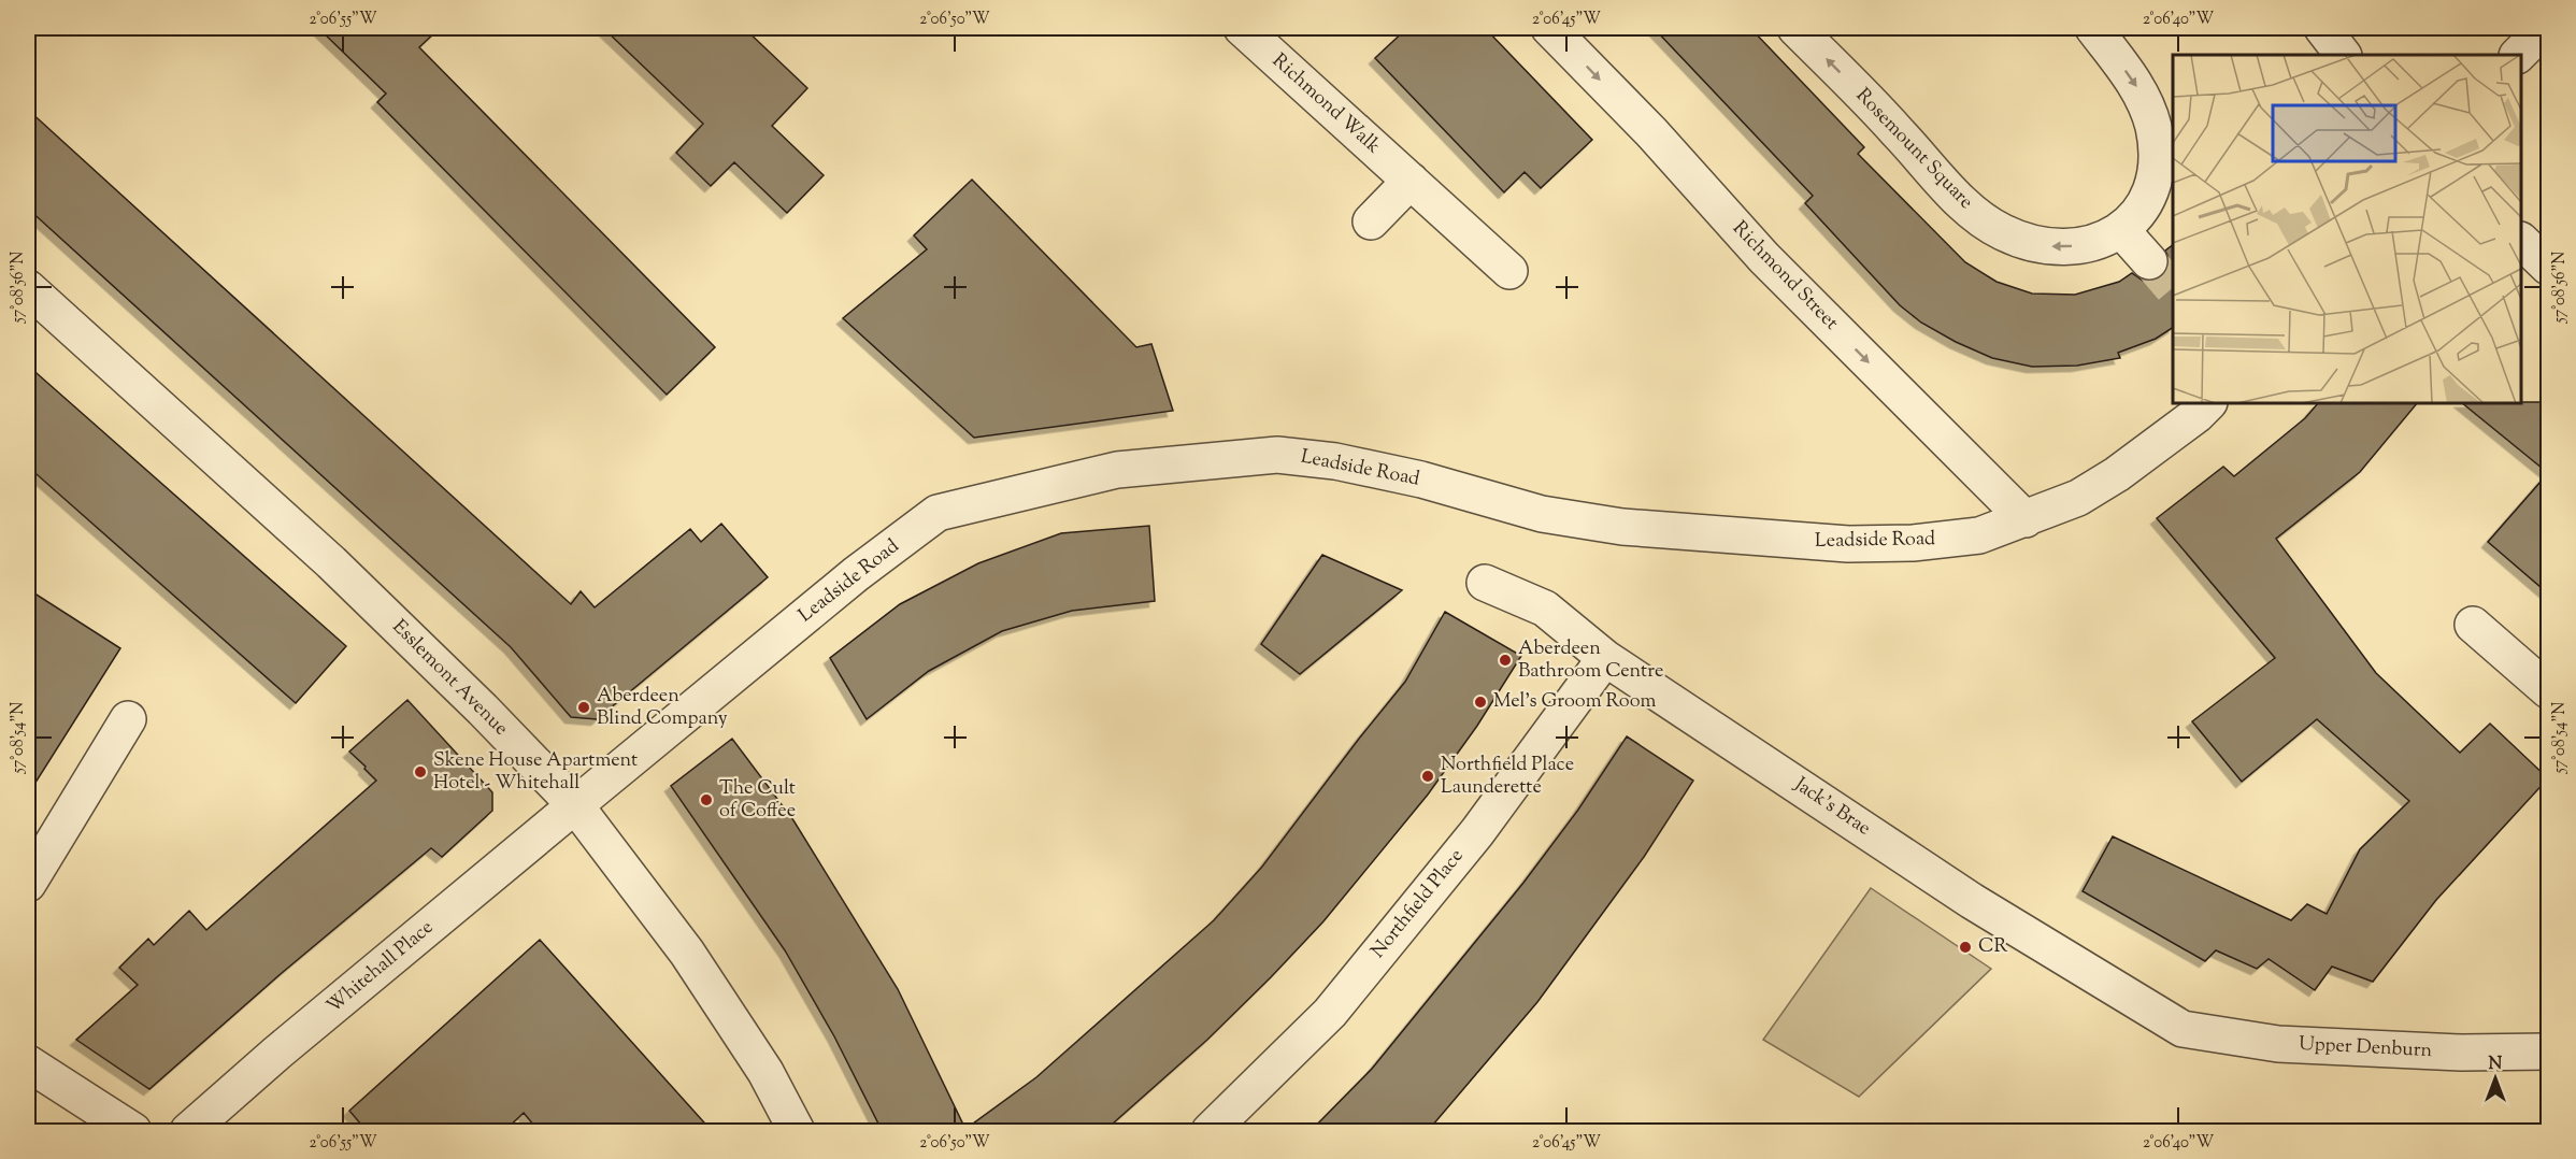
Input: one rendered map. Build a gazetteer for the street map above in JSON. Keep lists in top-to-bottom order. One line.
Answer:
{"streets":{"street":["Richmond Walk","Rosemount Square","Richmond Street","Leadside Road","Esslemont Avenue","Jack's Brae","Northfield Place","Whitehall Place","Upper Denburn"]},"crossings":[["Richmond Street","Leadside Road"],["Leadside Road","Esslemont Avenue"],["Leadside Road","Whitehall Place"],["Esslemont Avenue","Whitehall Place"],["Jack's Brae","Northfield Place"],["Jack's Brae","Upper Denburn"]],"one_way":["Rosemount Square","Richmond Street"],"places":["Aberdeen Bathroom Centre","Mel's Groom Room","Aberdeen Blind Company","Skene House Apartment Hotel - Whitehall","Northfield Place Launderette","The Cult of Coffee","CR"],"north":"top","coordinates":["2°06'55\"W","2°06'50\"W","2°06'45\"W","2°06'40\"W","57°08'56\"N","57°08'54\"N"]}
